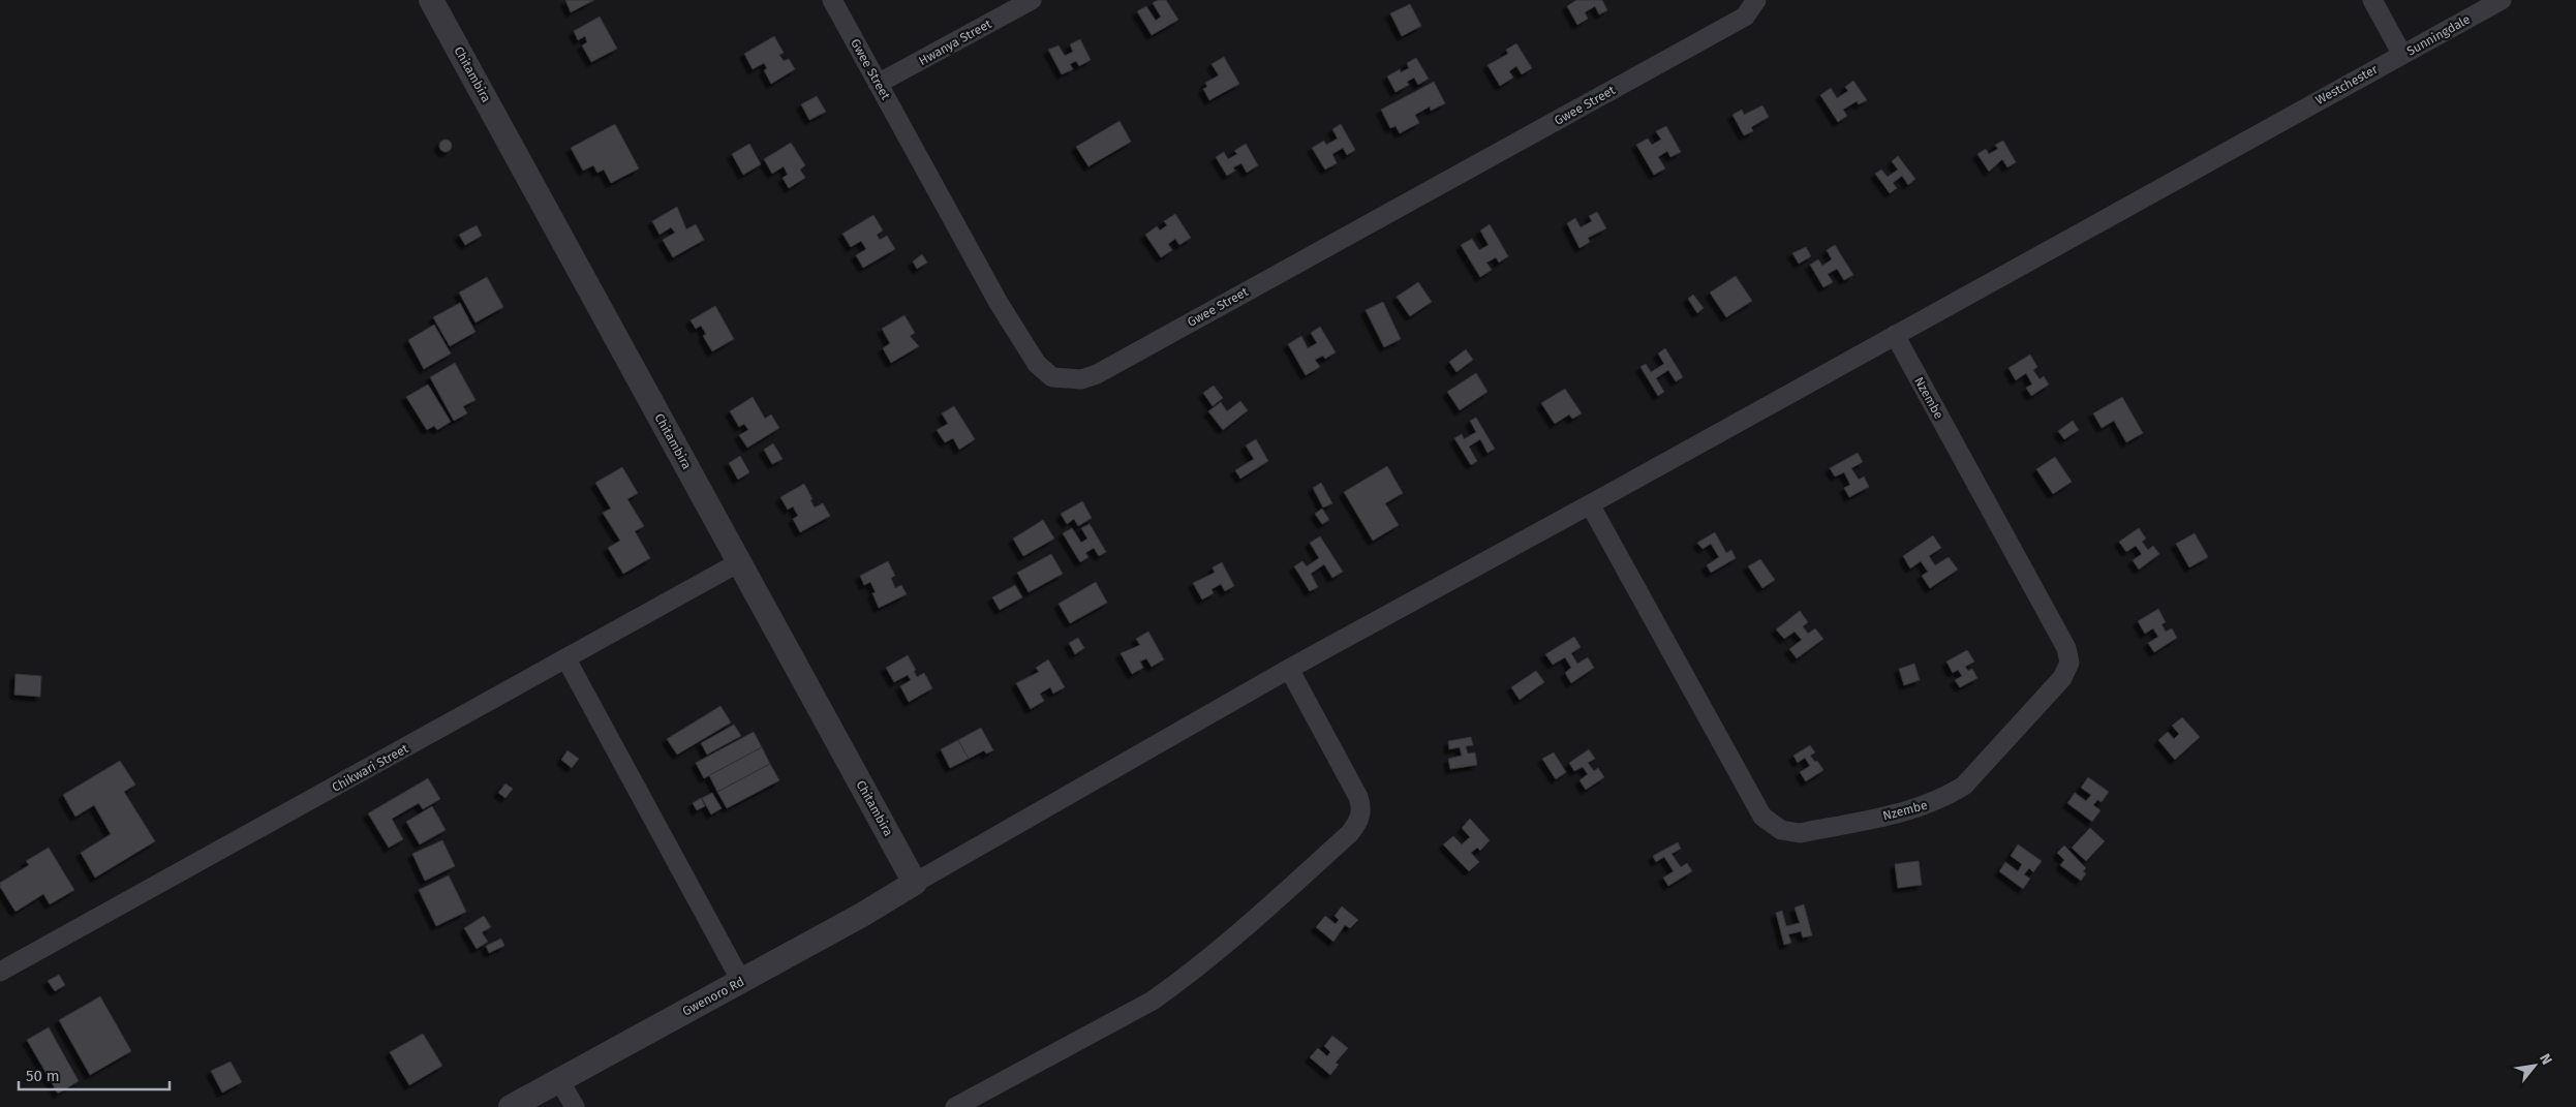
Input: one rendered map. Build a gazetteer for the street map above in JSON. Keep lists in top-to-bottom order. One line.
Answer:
{"streets":{"street":["Sunningdale","Hwanya Street","Gwee Street","Chitambira","Westchester","Nzembe","Chikwari Street","Gwenoro Rd"]},"crossings":[["Sunningdale","Westchester"],["Hwanya Street","Gwee Street"],["Chitambira","Westchester"],["Chitambira","Chikwari Street"],["Chitambira","Gwenoro Rd"],["Westchester","Nzembe"],["Westchester","Gwenoro Rd"]],"scale_bar":"50 m","north":"top right"}
